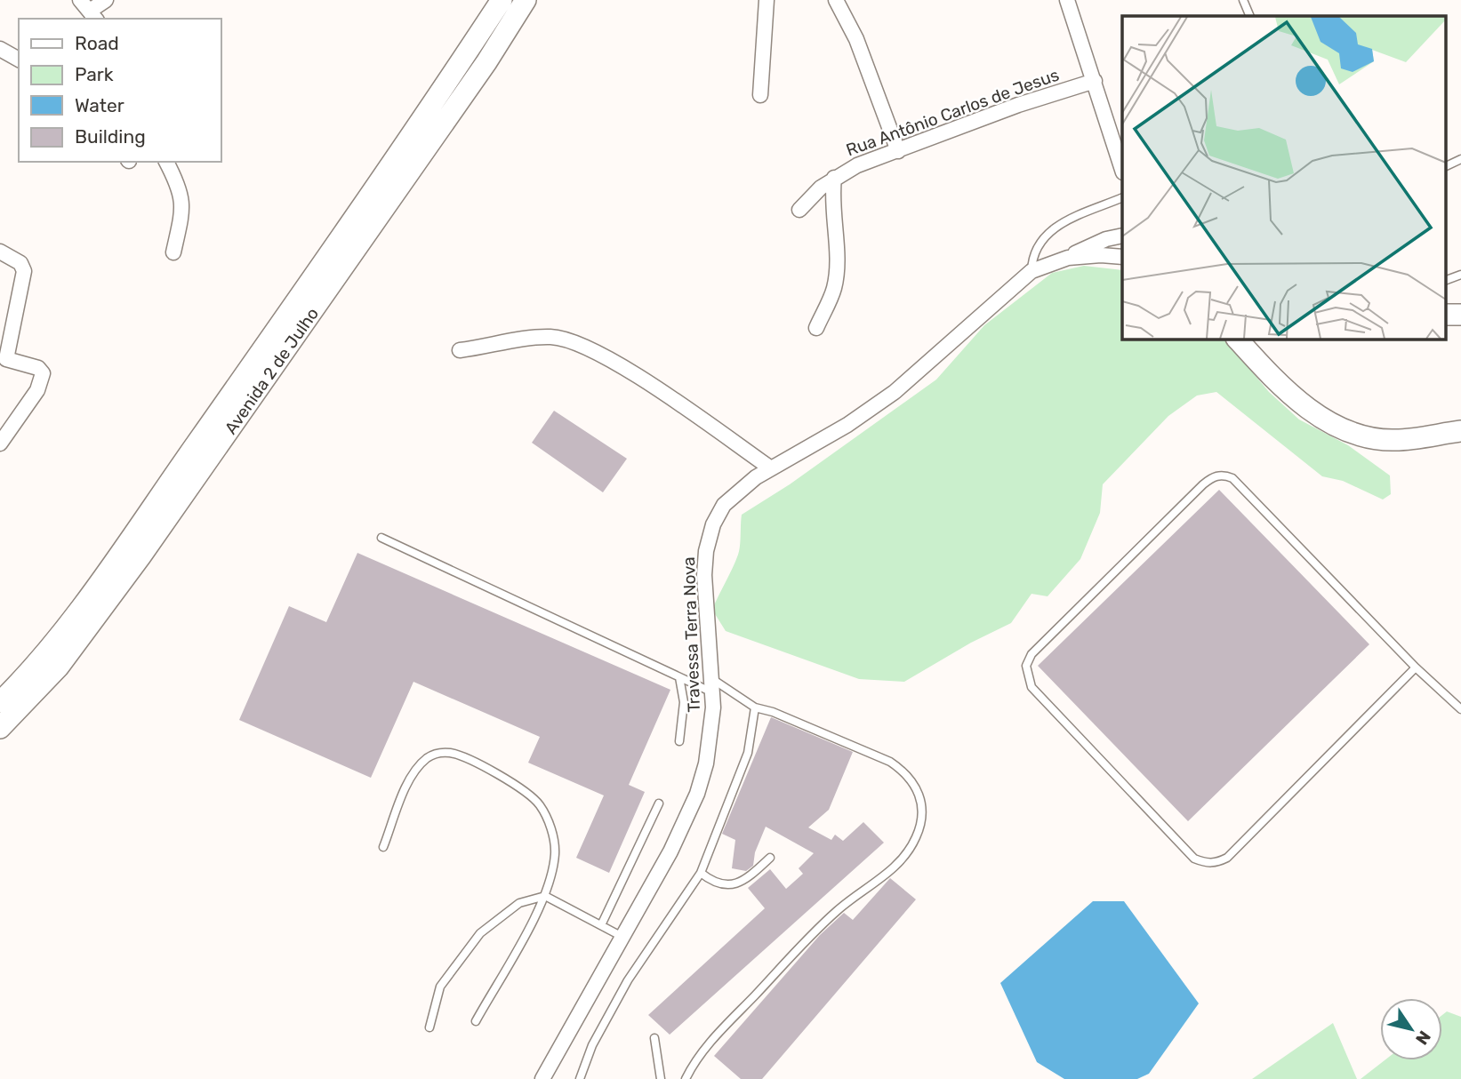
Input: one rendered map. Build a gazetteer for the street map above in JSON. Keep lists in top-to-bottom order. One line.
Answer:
{"streets":{"main road":["Avenida 2 de Julho"],"street":["Rua Antônio Carlos de Jesus","Travessa Terra Nova"]},"legend":["Road","Park","Water","Building"],"north":"bottom right"}
